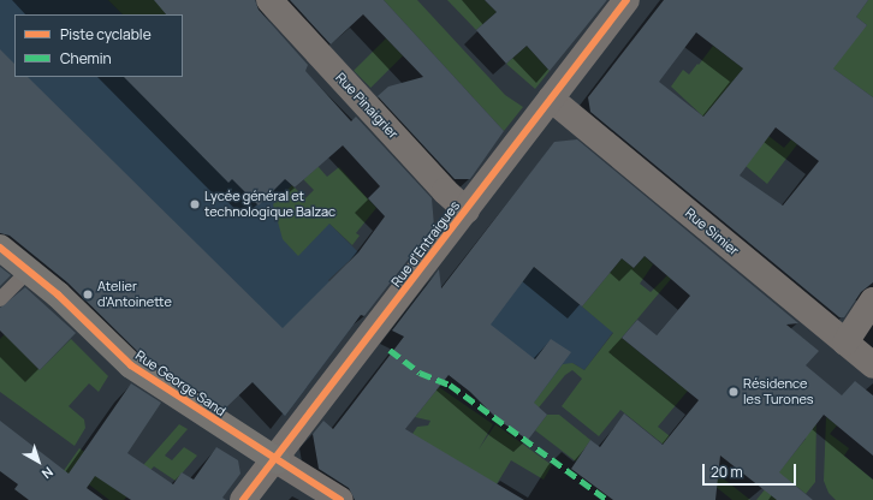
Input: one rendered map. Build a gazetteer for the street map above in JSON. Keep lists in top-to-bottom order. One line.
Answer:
{"streets":{"street":["Rue Pinaigrier","Rue Simier","Rue d'Entraigues","Rue George Sand"]},"crossings":[["Rue Pinaigrier","Rue d'Entraigues"],["Rue Simier","Rue d'Entraigues"],["Rue d'Entraigues","Rue George Sand"]],"places":["Lycée général et technologique Balzac","Atelier d'Antoinette","Résidence les Turones"],"legend":["Piste cyclable","Chemin"],"scale_bar":"20 m","north":"bottom right"}
